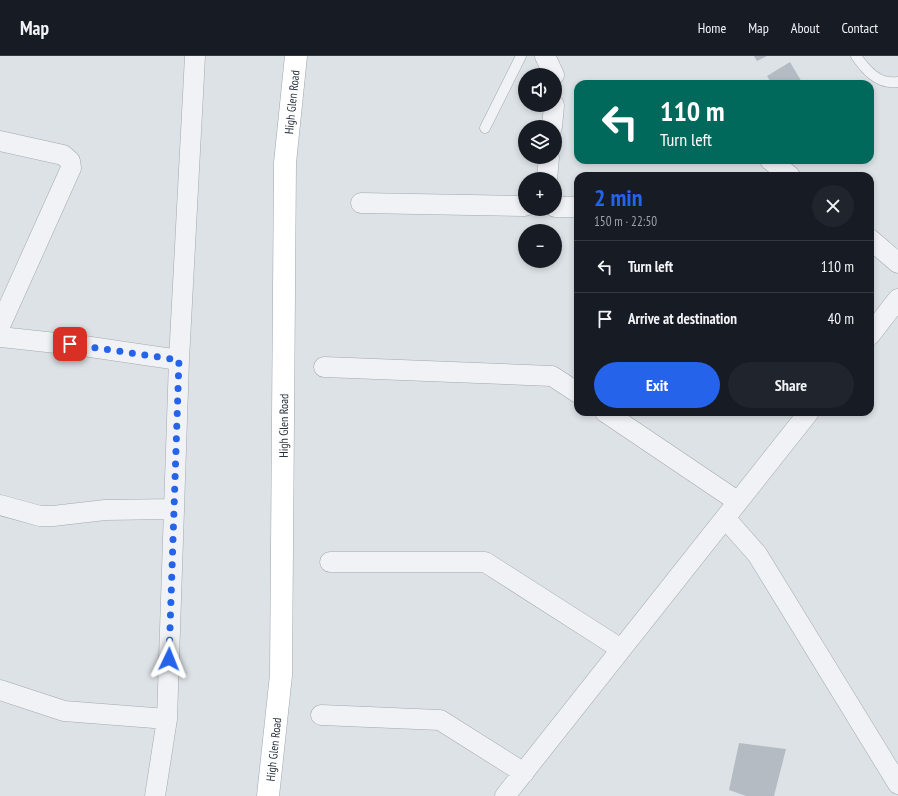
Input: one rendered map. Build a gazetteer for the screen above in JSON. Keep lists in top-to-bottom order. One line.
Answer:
{"streets":{"main road":["High Glen Road"]},"page":{"header":"Map","nav":["Home","Map","About","Contact"],"map_buttons":["+","−"],"turn":["110 m","Turn left"],"heading":["2 min","150 m · 22:50"],"list":[{"name":"Turn left","value":"110 m"},{"name":"Arrive at destination","value":"40 m"}],"buttons":["Exit","Share"]}}
